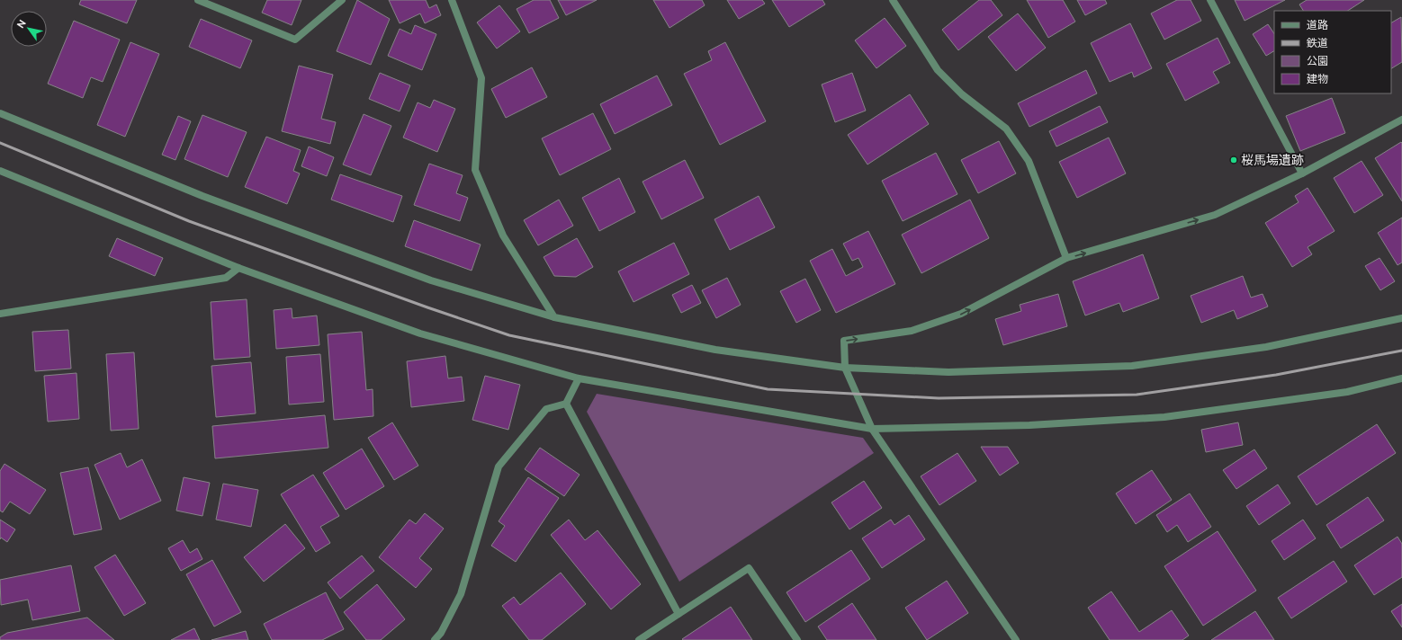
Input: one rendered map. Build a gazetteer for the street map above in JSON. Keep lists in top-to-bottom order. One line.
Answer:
{"places":["桜馬場遺跡"],"legend":["道路","鉄道","公園","建物"],"north":"top left"}
